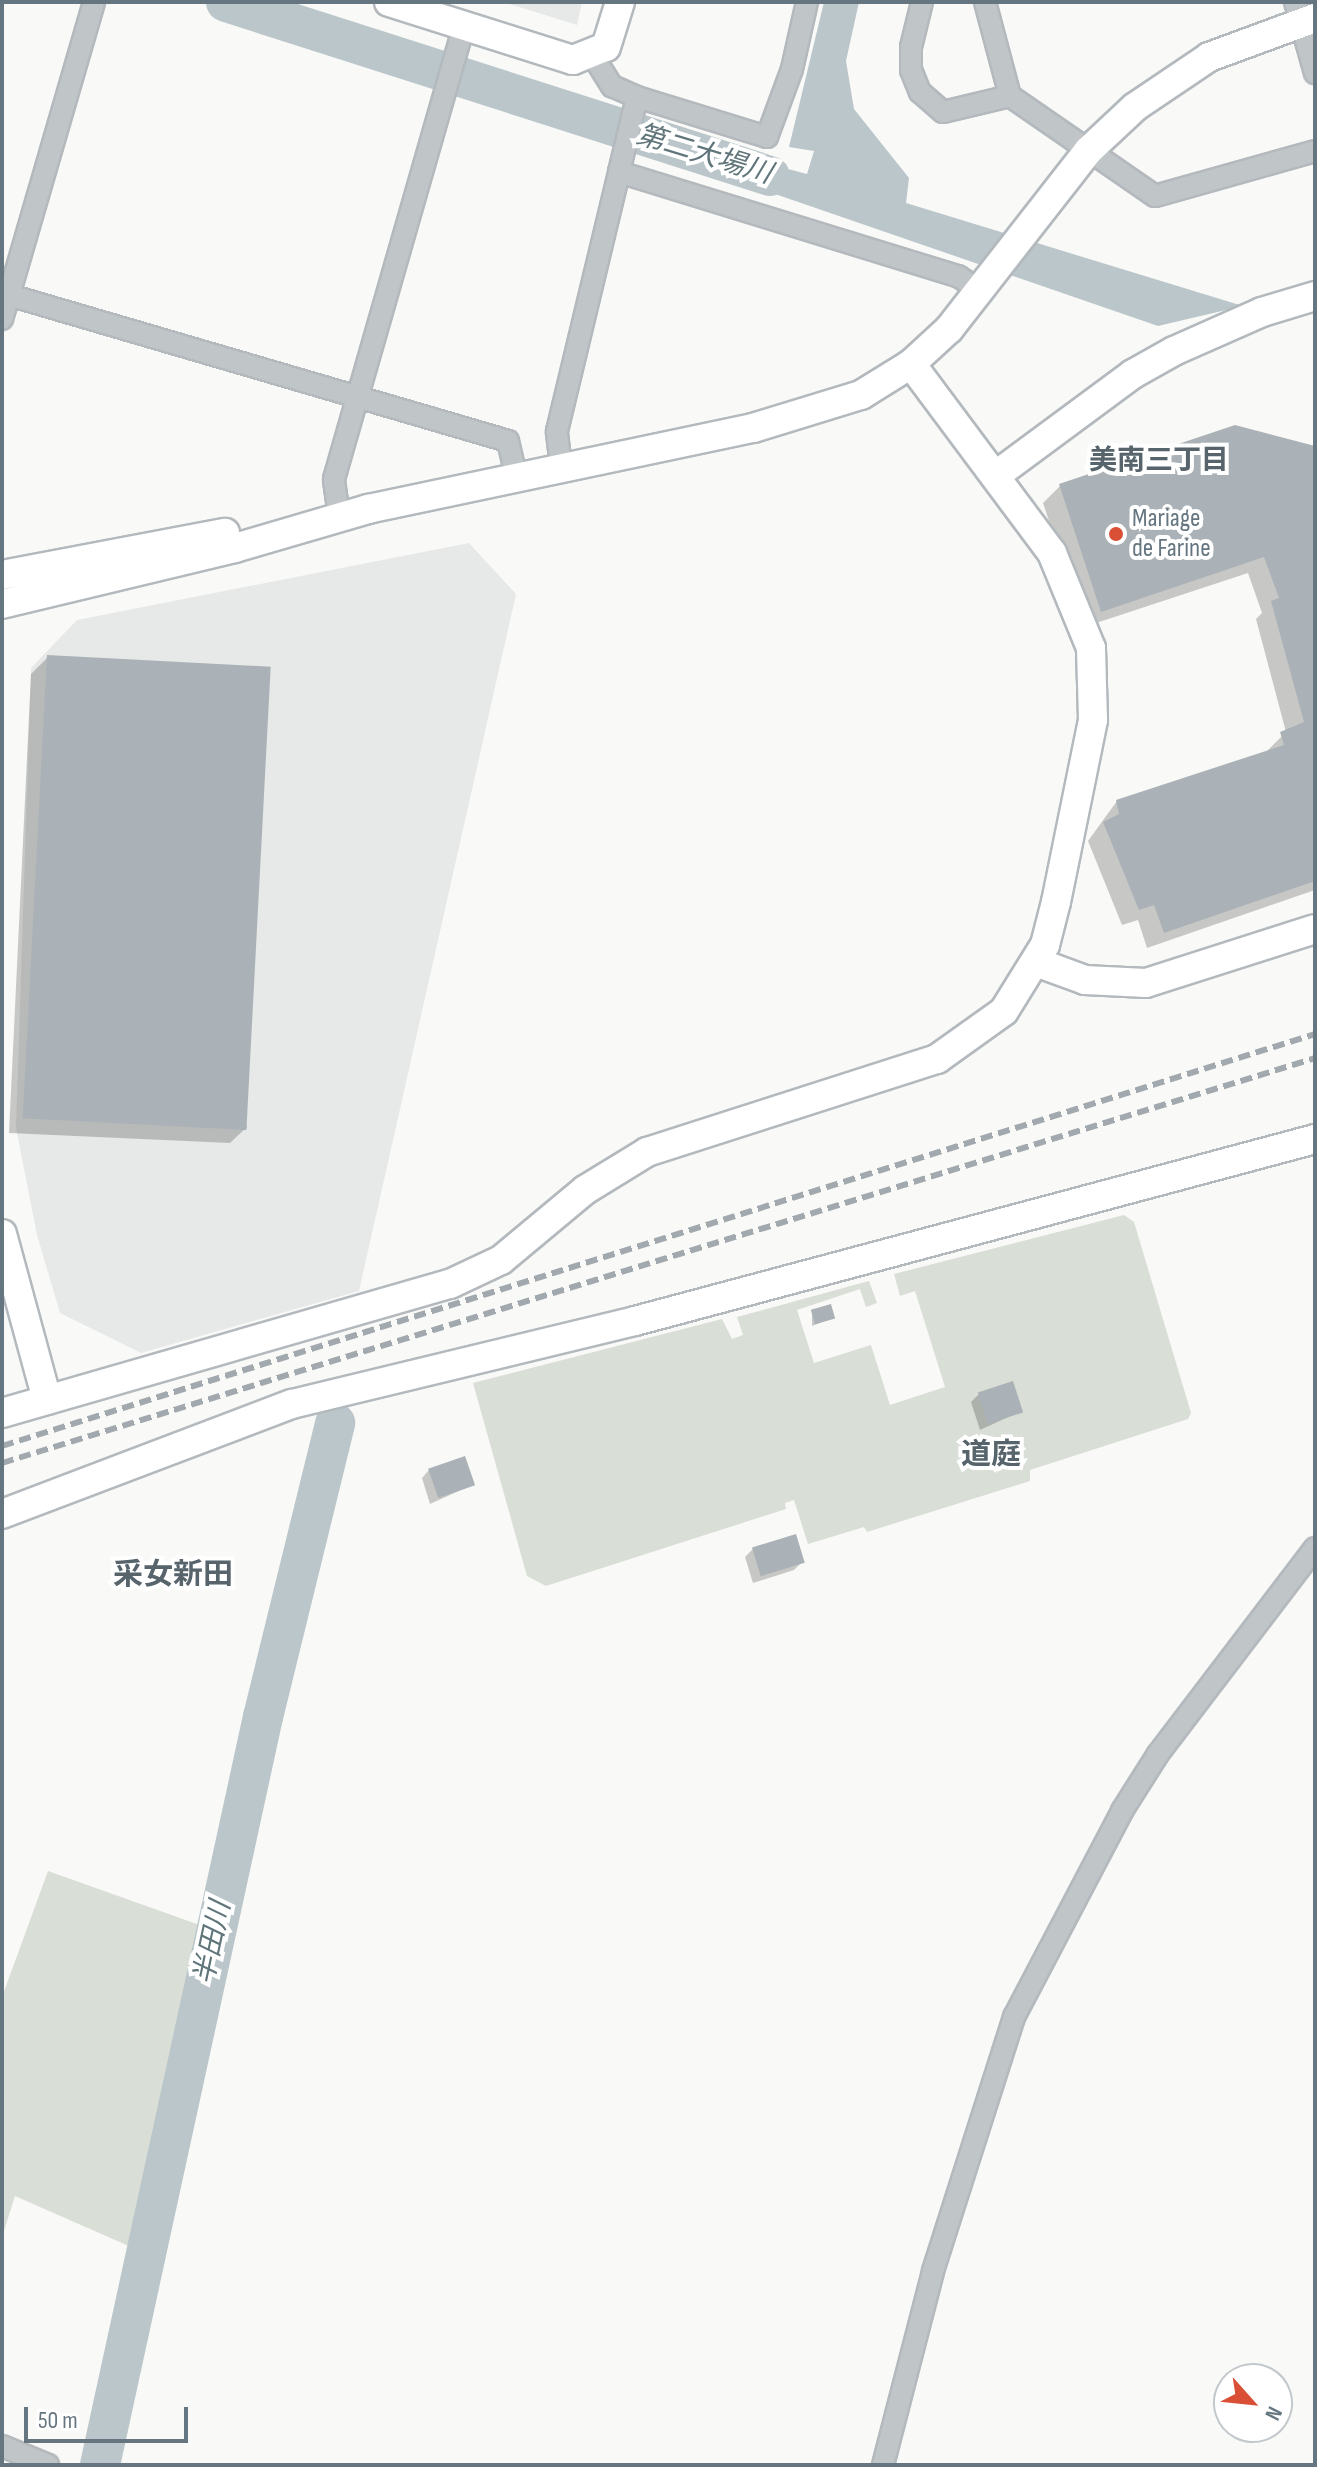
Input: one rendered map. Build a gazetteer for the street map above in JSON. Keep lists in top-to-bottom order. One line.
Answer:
{"districts":["美南三丁目","道庭","采女新田"],"water":["第二大場川","半田川"],"places":["Mariage de Farine"],"scale_bar":"50 m","north":"bottom right"}
